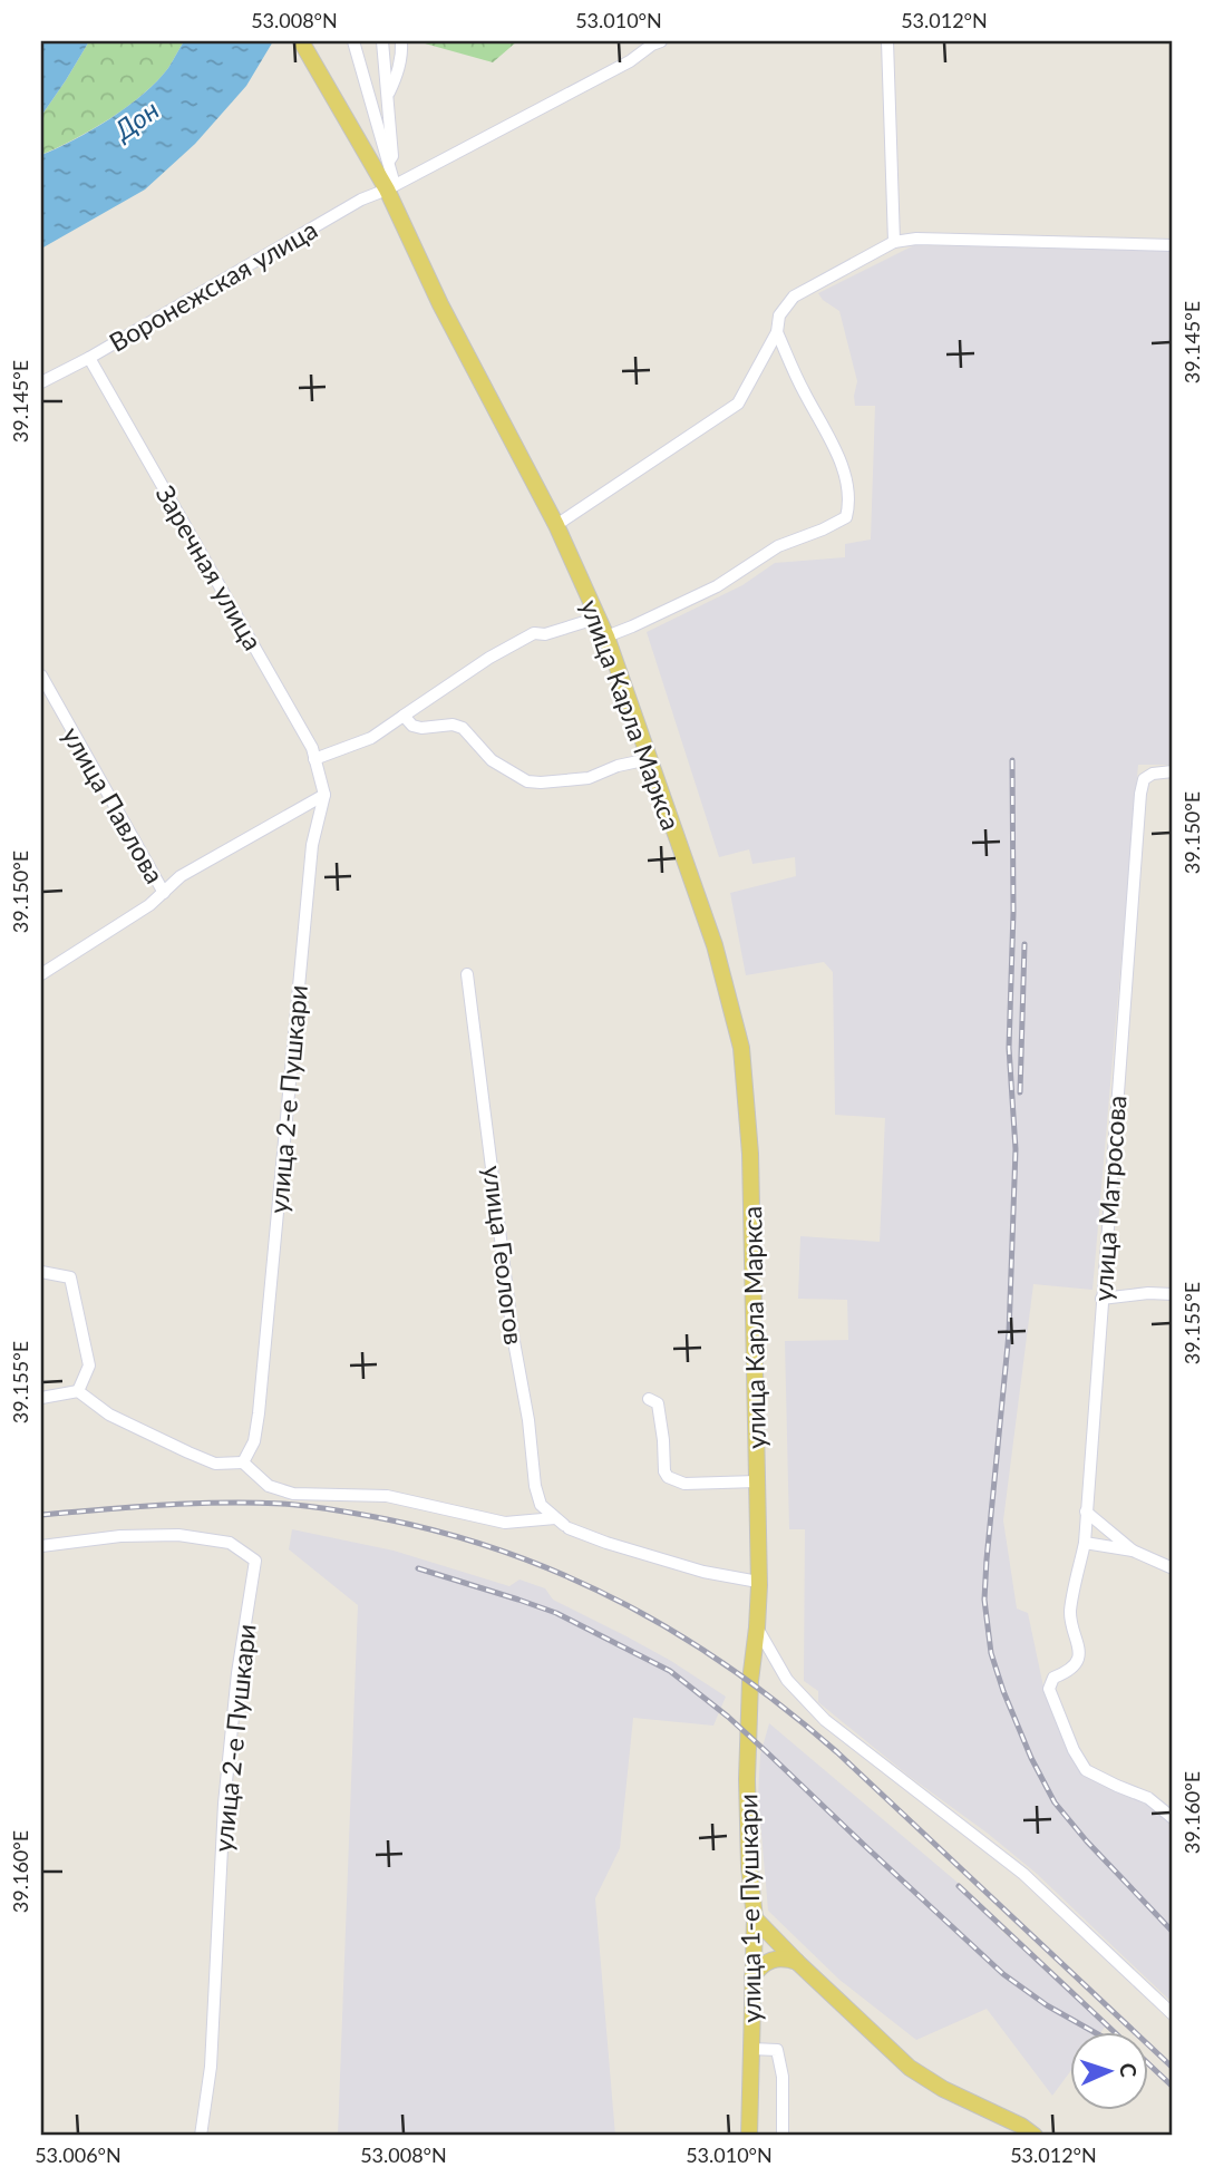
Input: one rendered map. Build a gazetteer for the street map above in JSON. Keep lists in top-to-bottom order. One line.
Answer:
{"streets":{"main road":["улица Карла Маркса","улица 1-е Пушкари"],"street":["Воронежская улица","Заречная улица","улица Павлова","улица 2-е Пушкари","улица Матросова","улица Геологов"]},"crossings":[["Воронежская улица","Заречная улица"],["Воронежская улица","улица Карла Маркса"],["Заречная улица","улица 2-е Пушкари"],["улица Карла Маркса","улица 1-е Пушкари"]],"water":["Дон"],"north":"right","coordinates":["53.008°N","53.010°N","53.012°N","39.145°E","39.150°E","39.155°E","39.160°E","53.006°N"]}
